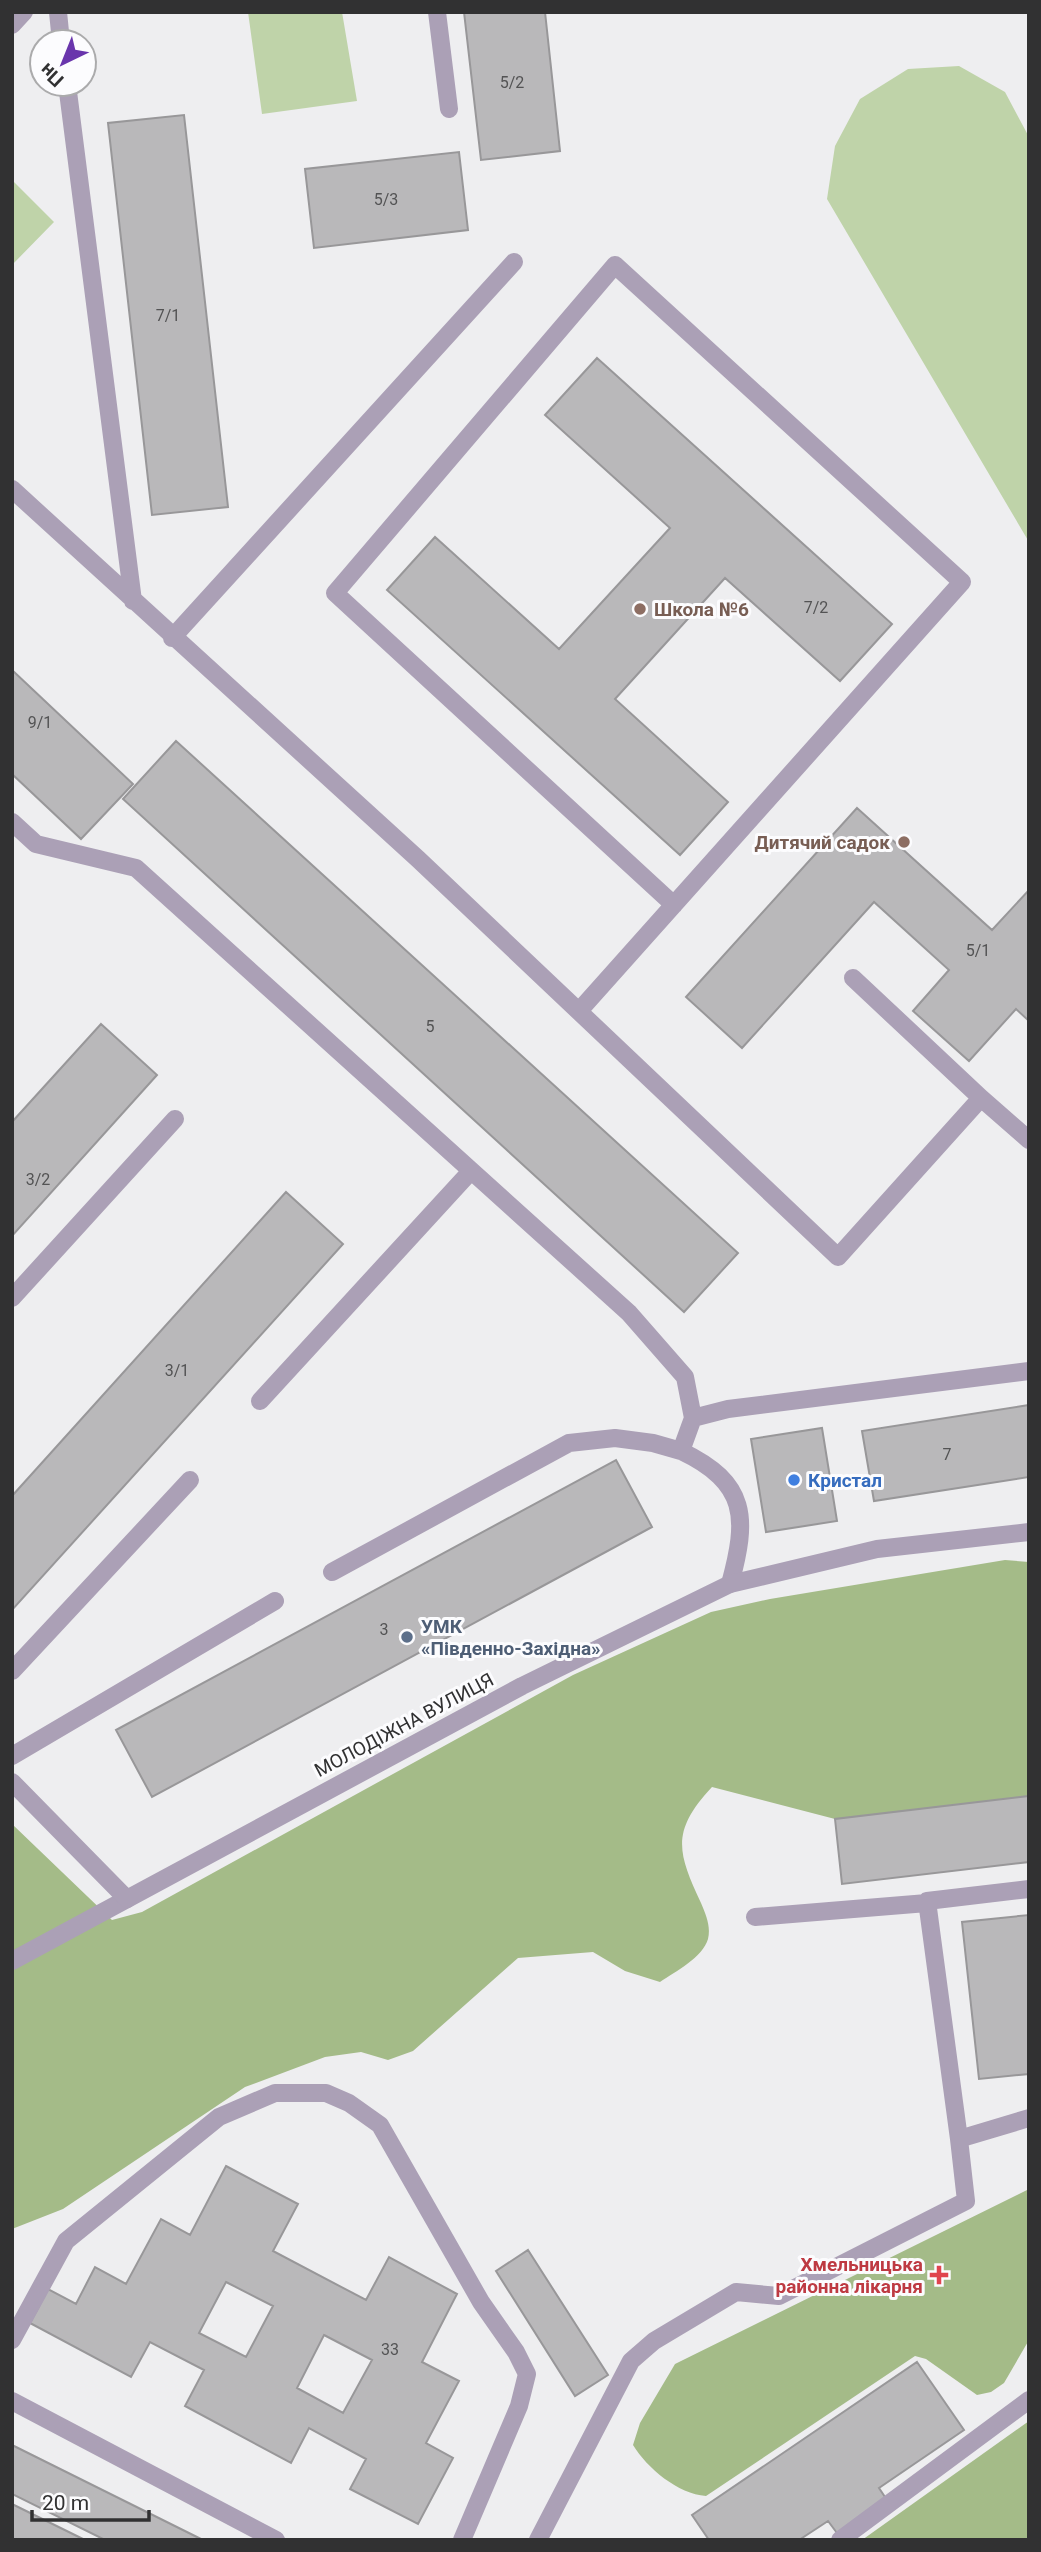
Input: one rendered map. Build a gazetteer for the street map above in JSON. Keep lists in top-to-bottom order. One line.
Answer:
{"streets":{"street":["МОЛОДІЖНА ВУЛИЦЯ"]},"places":{"other":["Школа №6","Дитячий садок","Кристал","УМК «Південно-Західна»"],"health":["Хмельницька районна лікарня"]},"house_numbers":["5/2","5/3","7/1","7/2","9/1","5/1","5","3/2","3/1","7","3","33"],"scale_bar":"20 m","north":"bottom left"}
